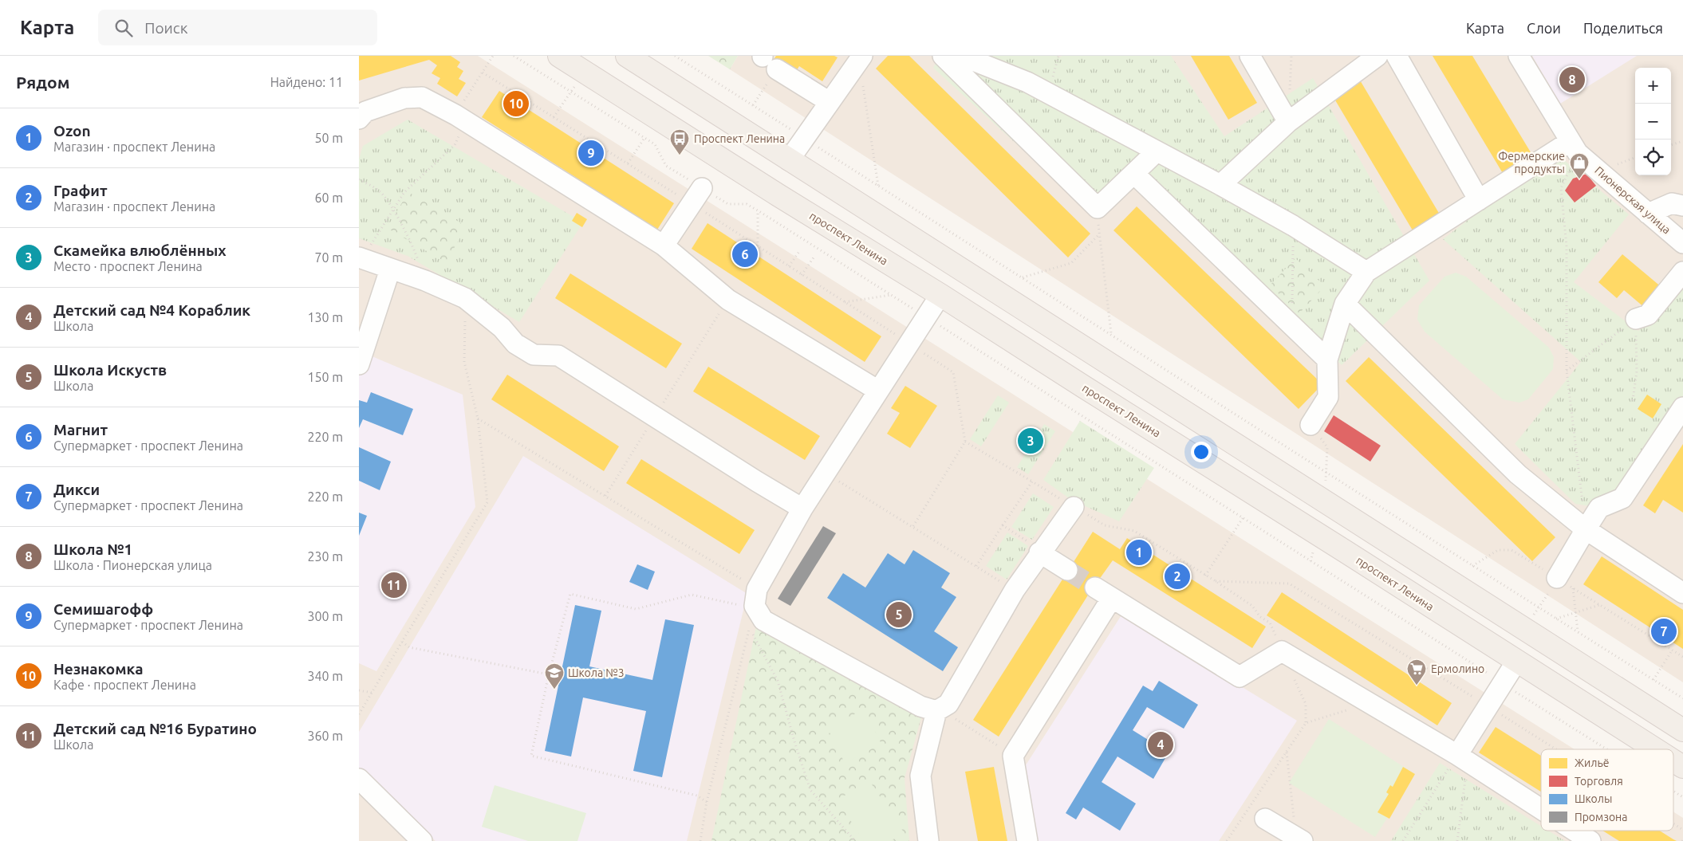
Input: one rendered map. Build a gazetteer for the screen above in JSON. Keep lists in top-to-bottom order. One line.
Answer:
{"streets":{"main road":["проспект Ленина"],"street":["Пионерская улица"]},"places":{"bus stop":["Проспект Ленина"],"shop":["Фермерские продукты"],"supermarket":["Ермолино"],"school or university":["Школа №3"]},"legend":["Жильё","Торговля","Школы","Промзона"],"page":{"header":"Карта","search":"Поиск","nav":["Карта","Слои","Поделиться"],"heading":["Рядом","Найдено: 11"],"pins":["8","10","9","6","3","1","2","11","5","7","4"],"map_buttons":["+","−"],"list":[{"mark":"1","name":"Ozon","note":"Магазин · проспект Ленина","value":"50 m"},{"mark":"2","name":"Графит","note":"Магазин · проспект Ленина","value":"60 m"},{"mark":"3","name":"Скамейка влюблённых","note":"Место · проспект Ленина","value":"70 m"},{"mark":"4","name":"Детский сад №4 Кораблик","note":"Школа","value":"130 m"},{"mark":"5","name":"Школа Искуств","note":"Школа","value":"150 m"},{"mark":"6","name":"Магнит","note":"Супермаркет · проспект Ленина","value":"220 m"},{"mark":"7","name":"Дикси","note":"Супермаркет · проспект Ленина","value":"220 m"},{"mark":"8","name":"Школа №1","note":"Школа · Пионерская улица","value":"230 m"},{"mark":"9","name":"Семишагофф","note":"Супермаркет · проспект Ленина","value":"300 m"},{"mark":"10","name":"Незнакомка","note":"Кафе · проспект Ленина","value":"340 m"},{"mark":"11","name":"Детский сад №16 Буратино","note":"Школа","value":"360 m"}]}}
